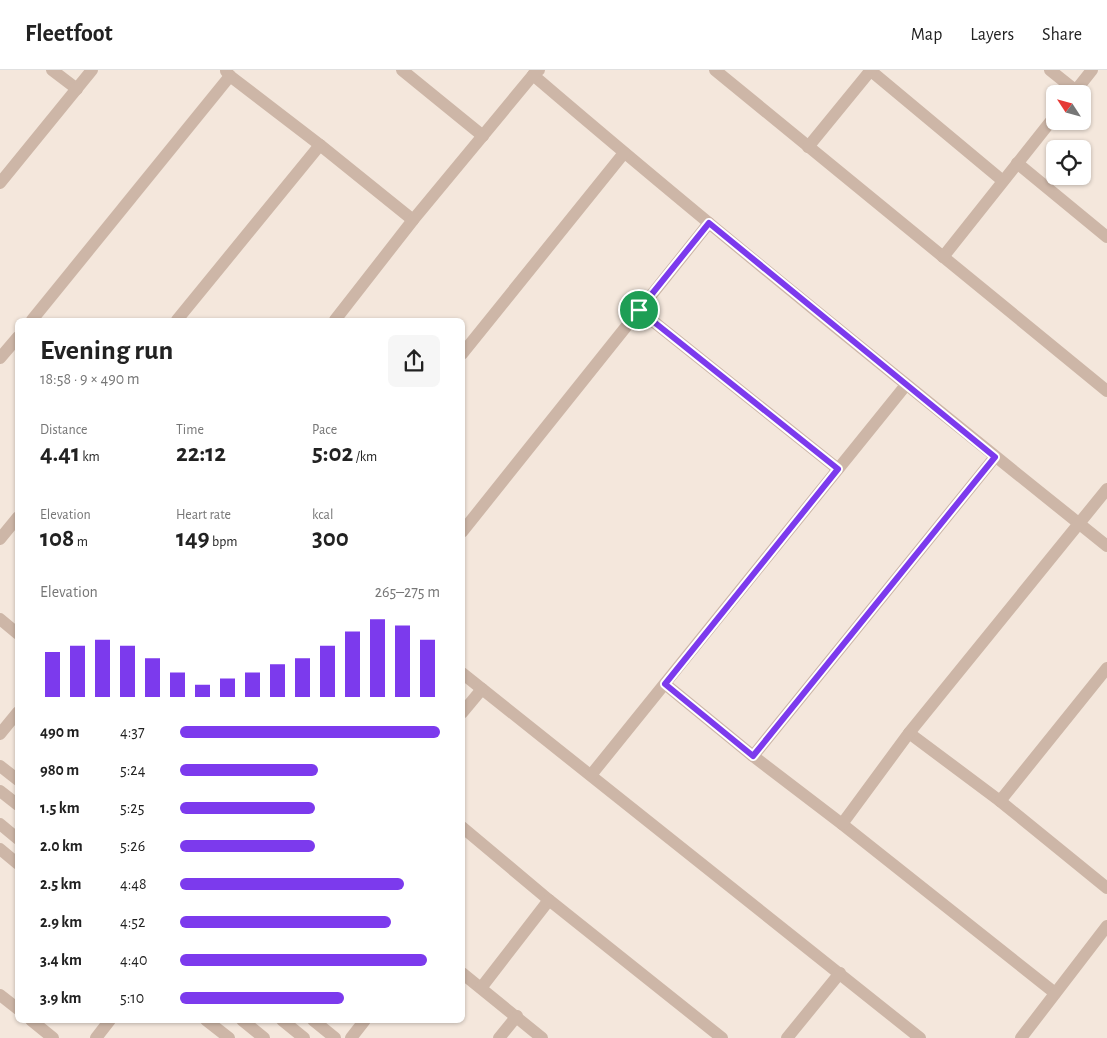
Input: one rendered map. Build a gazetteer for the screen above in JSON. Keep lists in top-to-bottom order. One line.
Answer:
{"north":"top left","page":{"header":"Fleetfoot","nav":["Map","Layers","Share"],"heading":["Evening run","18:58 · 9 × 490 m"],"stats":[["Distance","4.41 km"],["Time","22:12"],["Pace","5:02 /km"],["Elevation","108 m"],["Heart rate","149 bpm"],["kcal","300"]],"chart":["Elevation","265–275 m"],"list":[{"name":"490 m","note":"4:37"},{"name":"980 m","note":"5:24"},{"name":"1.5 km","note":"5:25"},{"name":"2.0 km","note":"5:26"},{"name":"2.5 km","note":"4:48"},{"name":"2.9 km","note":"4:52"},{"name":"3.4 km","note":"4:40"},{"name":"3.9 km","note":"5:10"}]}}
